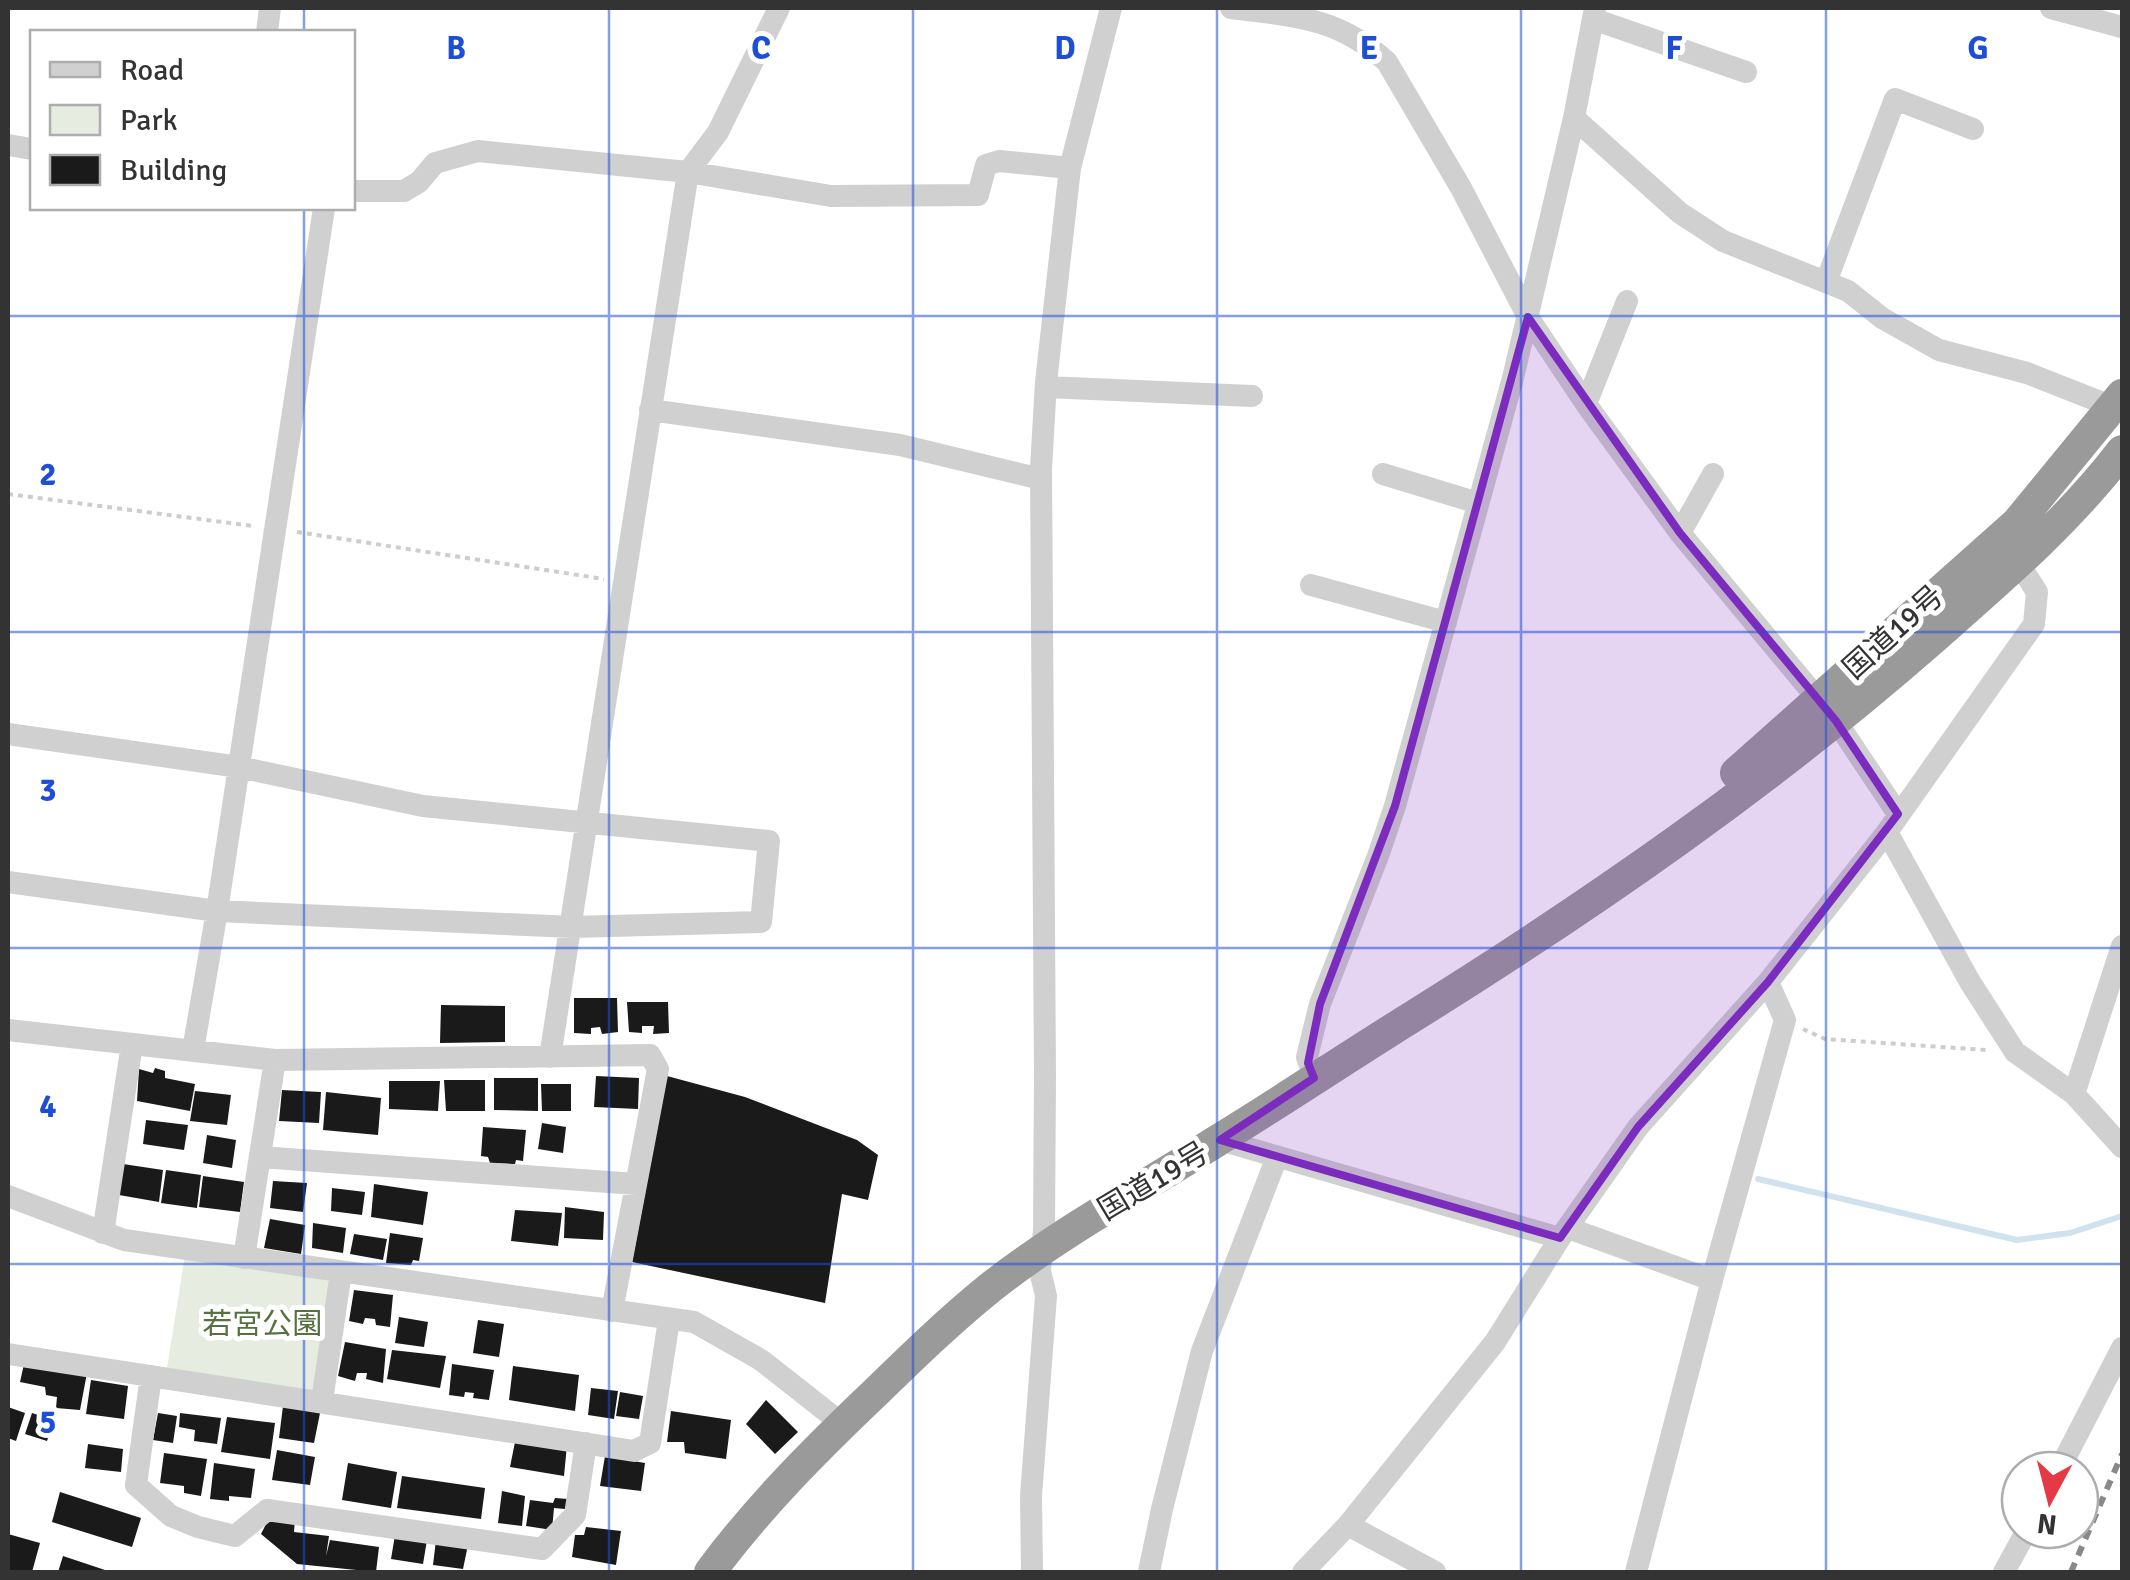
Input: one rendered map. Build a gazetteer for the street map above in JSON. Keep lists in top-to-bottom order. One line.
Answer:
{"streets":{"highway":["国道19号"]},"parks":["若宮公園"],"legend":["Road","Park","Building"],"north":"bottom","grid":{"columns":["B","C","D","E","F","G"],"rows":["2","3","4","5"]}}
